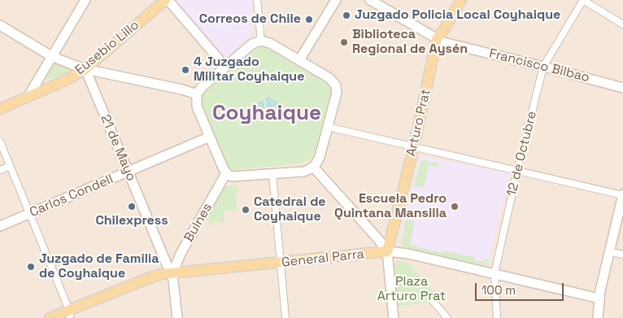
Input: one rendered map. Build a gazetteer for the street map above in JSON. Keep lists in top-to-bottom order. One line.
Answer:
{"streets":{"main road":["Eusebio Lillo","Arturo Prat","General Parra"],"street":["Francisco Bilbao","21 de Mayo","12 de Octubre","Carlos Condell","Bulnes"]},"crossings":[["Eusebio Lillo","21 de Mayo"],["Francisco Bilbao","Arturo Prat"],["Francisco Bilbao","12 de Octubre"],["Arturo Prat","General Parra"],["21 de Mayo","Carlos Condell"],["21 de Mayo","Bulnes"],["21 de Mayo","General Parra"],["12 de Octubre","General Parra"],["Carlos Condell","Bulnes"],["Bulnes","General Parra"]],"districts":["Coyhaique"],"parks":["Plaza Arturo Prat"],"places":["Juzgado Policia Local Coyhaique","Correos de Chile","Biblioteca Regional de Aysén","4 Juzgado Militar Coyhaique","Chilexpress","Escuela Pedro Quintana Mansilla","Catedral de Coyhaique","Juzgado de Familia de Coyhaique"],"scale_bar":"100 m"}
